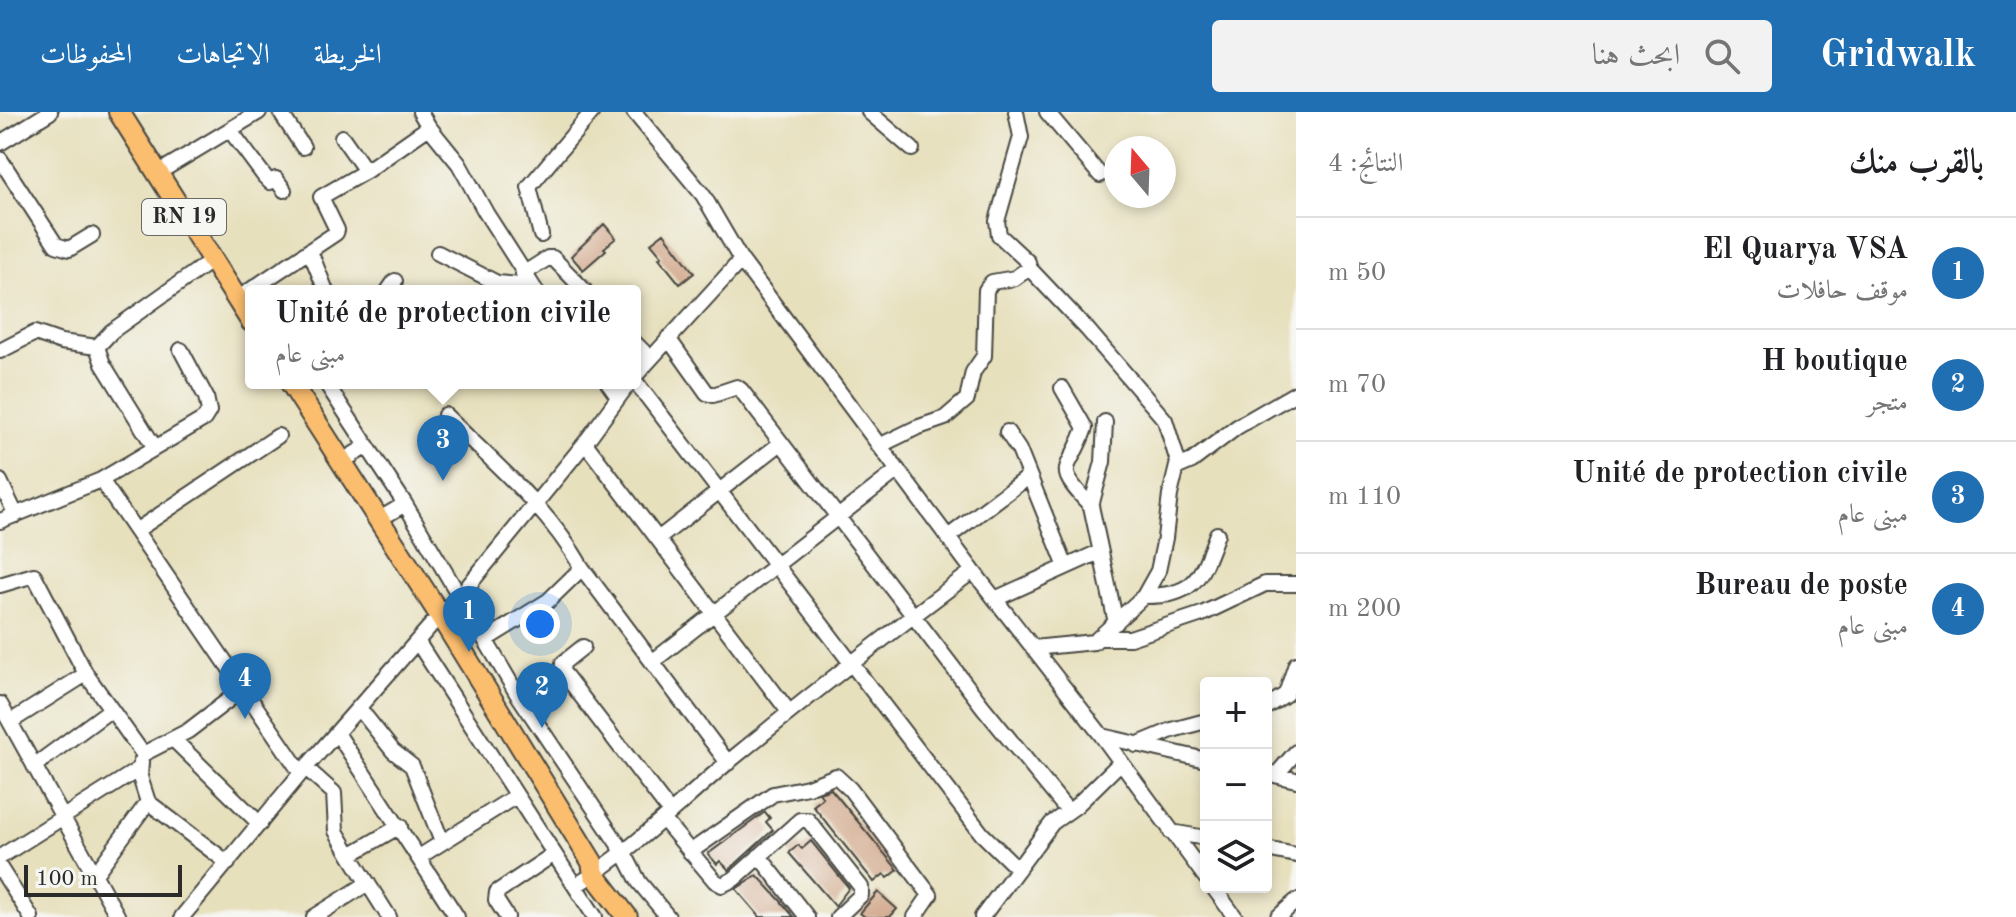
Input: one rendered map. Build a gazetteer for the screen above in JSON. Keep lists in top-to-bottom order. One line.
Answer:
{"streets":{"highway":["RN 19"]},"scale_bar":"100 m","north":"top","page":{"header":"Gridwalk","search":"ابحث هنا","nav":["الخريطة","الاتجاهات","المحفوظات"],"heading":["بالقرب منك","النتائج: 4"],"list":[{"mark":"1","name":"El Quarya VSA","note":"موقف حافلات","value":"50 m"},{"mark":"2","name":"H boutique","note":"متجر","value":"70 m"},{"mark":"3","name":"Unité de protection civile","note":"مبنى عام","value":"110 m"},{"mark":"4","name":"Bureau de poste","note":"مبنى عام","value":"200 m"}],"popup":["Unité de protection civile","مبنى عام"],"pins":["3","1","4","2"],"map_buttons":["+","−"],"scale":"100 m"}}
